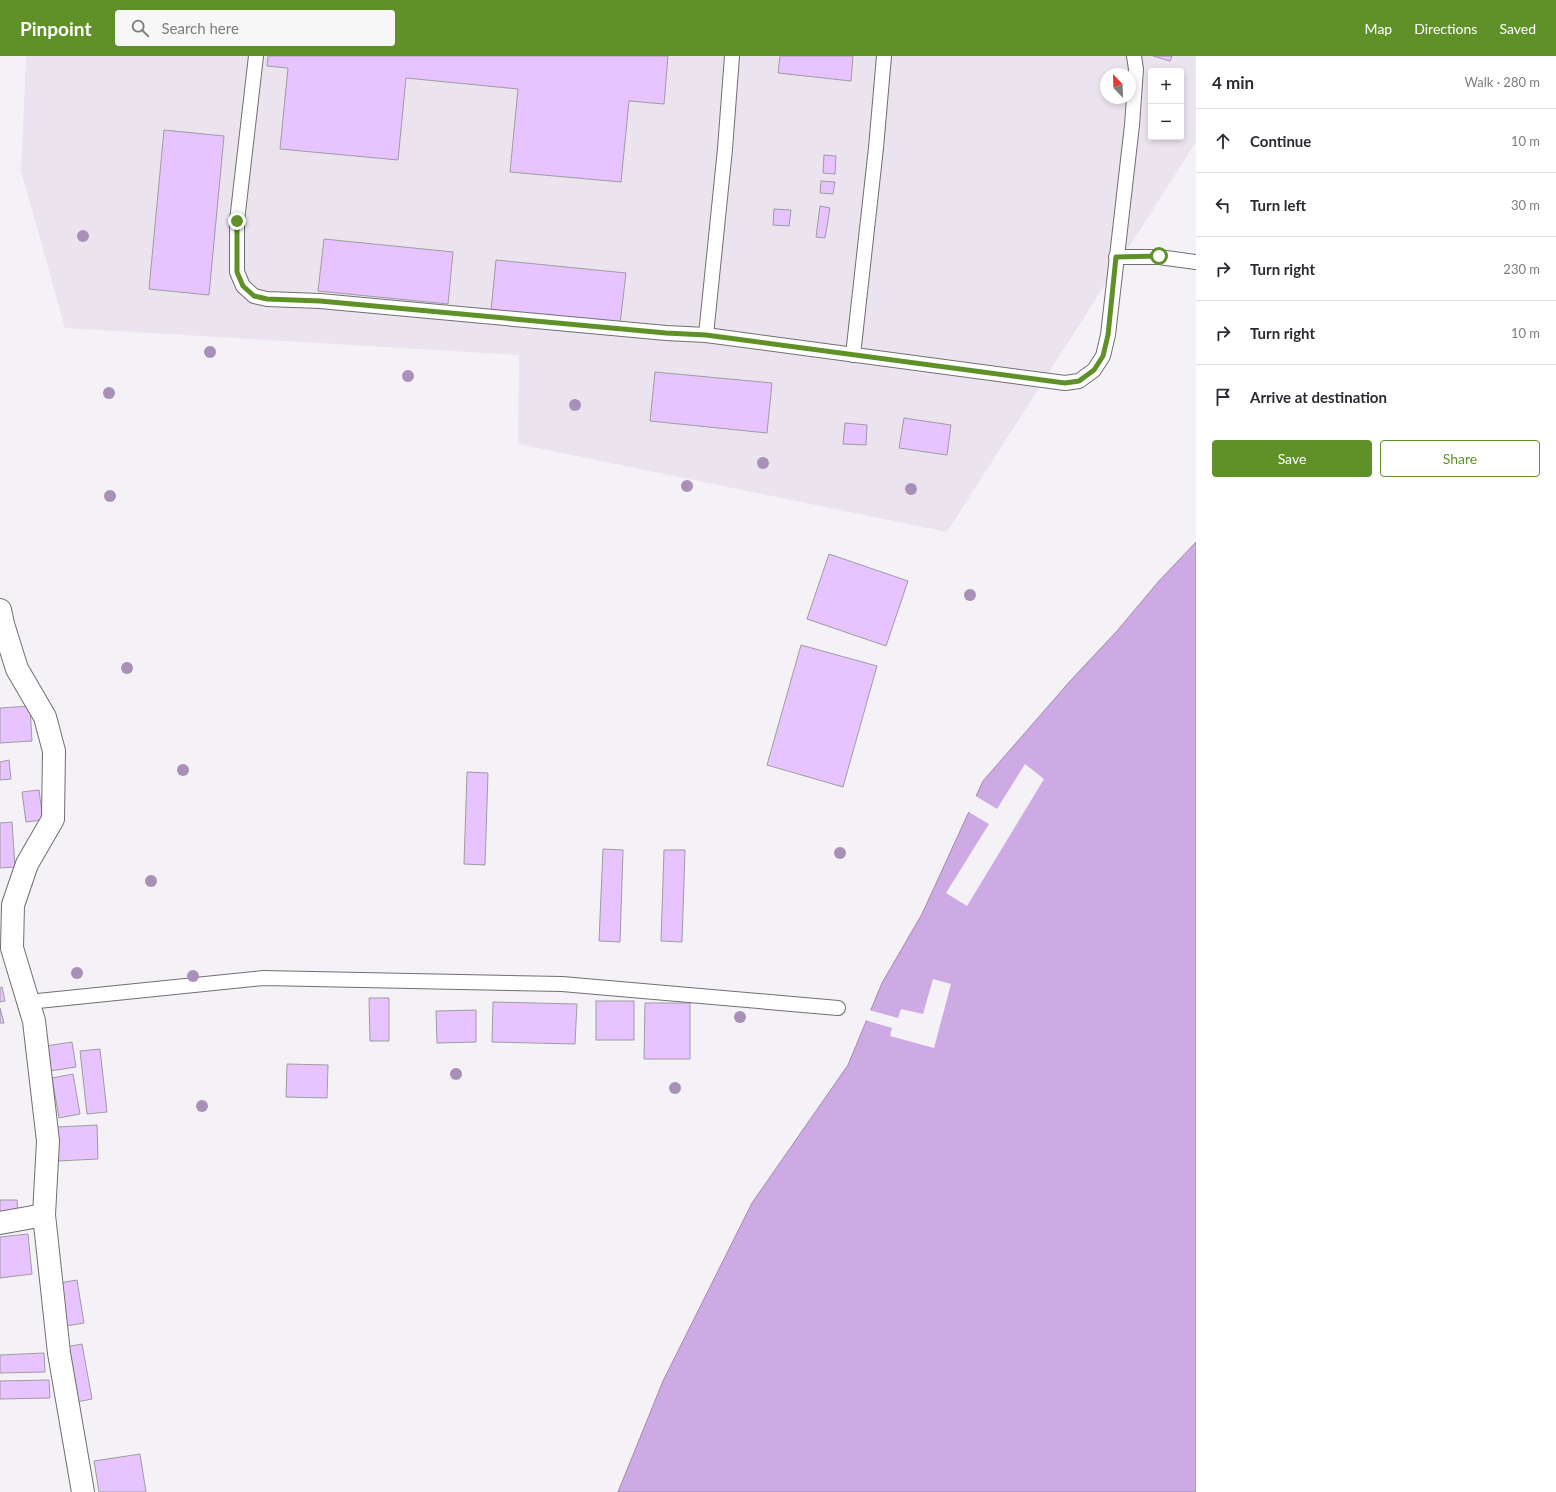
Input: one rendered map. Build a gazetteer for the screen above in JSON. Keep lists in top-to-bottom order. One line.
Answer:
{"north":"top left","page":{"header":"Pinpoint","search":"Search here","nav":["Map","Directions","Saved"],"heading":["4 min","Walk · 280 m"],"map_buttons":["+","−"],"list":[["Continue","10 m"],["Turn left","30 m"],["Turn right","230 m"],["Turn right","10 m"],"Arrive at destination"],"buttons":["Save","Share"]}}
